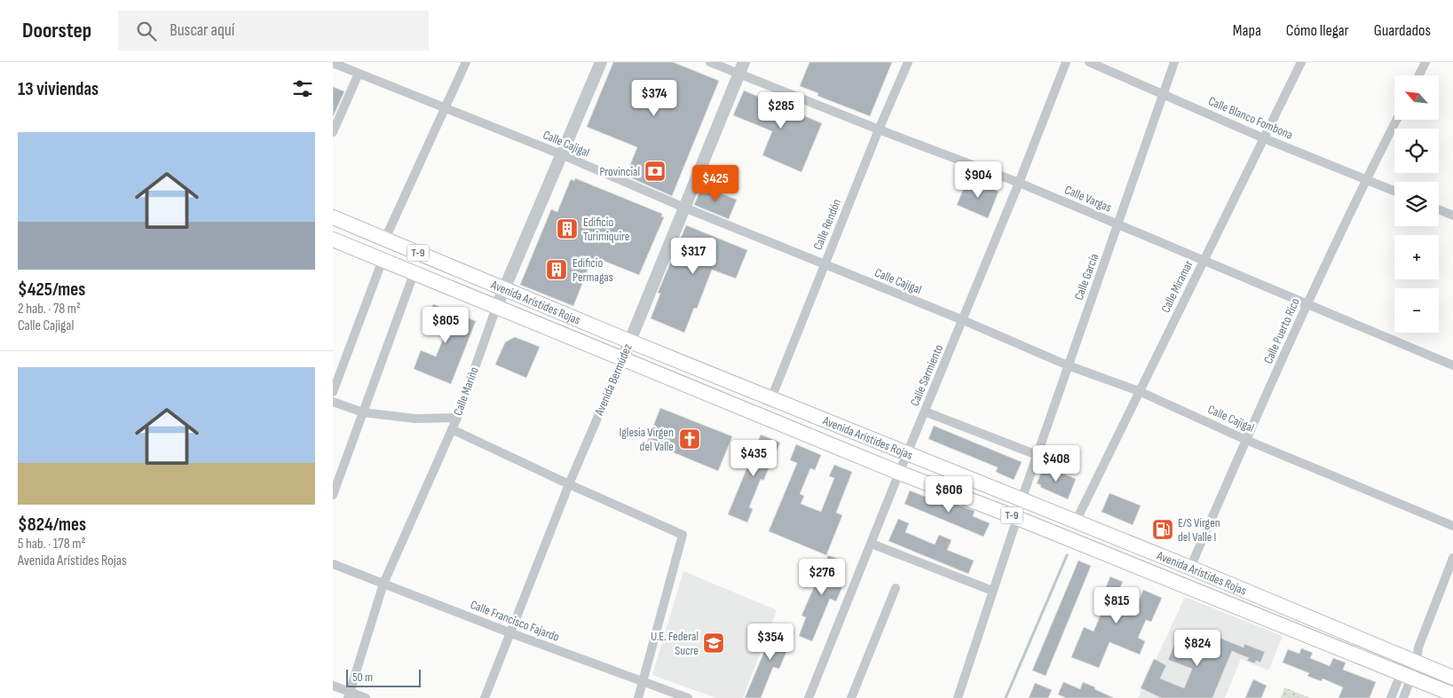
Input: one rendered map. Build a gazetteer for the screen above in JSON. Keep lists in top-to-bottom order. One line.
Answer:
{"streets":{"main road":["T-9","Avenida Arístides Rojas"],"street":["Calle Blanco Fombona","Calle Cajigal","Calle Vargas","Calle Rendón","Calle García","Calle Miramar","Calle Puerto Rico","Calle Sarmiento","Avenida Bermúdez","Calle Mariño","Calle Francisco Fajardo"]},"crossings":[["Calle Blanco Fombona","Calle García"],["Calle Blanco Fombona","Calle Miramar"],["Calle Blanco Fombona","Calle Puerto Rico"],["Calle Cajigal","Calle Rendón"],["Calle Cajigal","Calle García"],["Calle Cajigal","Calle Miramar"],["Calle Cajigal","Calle Puerto Rico"],["Calle Cajigal","Calle Sarmiento"],["Calle Cajigal","Avenida Bermúdez"],["Calle Cajigal","Calle Mariño"],["Calle Vargas","Calle Rendón"],["Calle Vargas","Calle García"],["Calle Vargas","Calle Miramar"],["Calle Vargas","Calle Puerto Rico"],["Calle Vargas","Calle Sarmiento"],["Calle Vargas","Avenida Bermúdez"],["Calle Rendón","Avenida Arístides Rojas"],["Calle García","Avenida Arístides Rojas"],["Calle Miramar","Avenida Arístides Rojas"],["Avenida Arístides Rojas","Calle Puerto Rico"],["Avenida Arístides Rojas","Calle Sarmiento"],["Avenida Arístides Rojas","Avenida Bermúdez"],["Avenida Arístides Rojas","Calle Mariño"],["Avenida Bermúdez","Calle Francisco Fajardo"],["Calle Mariño","Calle Francisco Fajardo"]],"places":{"bank":["Provincial"],"building":["Edificio Turimiquire","Edificio Permagas"],"church":["Iglesia Virgen del Valle"],"fuel station":["E/S Virgen del Valle I"],"school or university":["U.E. Federal Sucre"]},"scale_bar":"50 m","north":"top left","page":{"header":"Doorstep","search":"Buscar aquí","nav":["Mapa","Cómo llegar","Guardados"],"heading":"13 viviendas","map_buttons":["+","−"],"price":["$374","$285","$904","$425","$317","$805","$435","$408","$606","$276","$815","$354","$824"],"list":[{"name":"$425/mes","note":"2 hab. · 78 m² · Calle Cajigal"},{"name":"$824/mes","note":"5 hab. · 178 m² · Avenida Arístides Rojas"}],"scale":"50 m"}}
